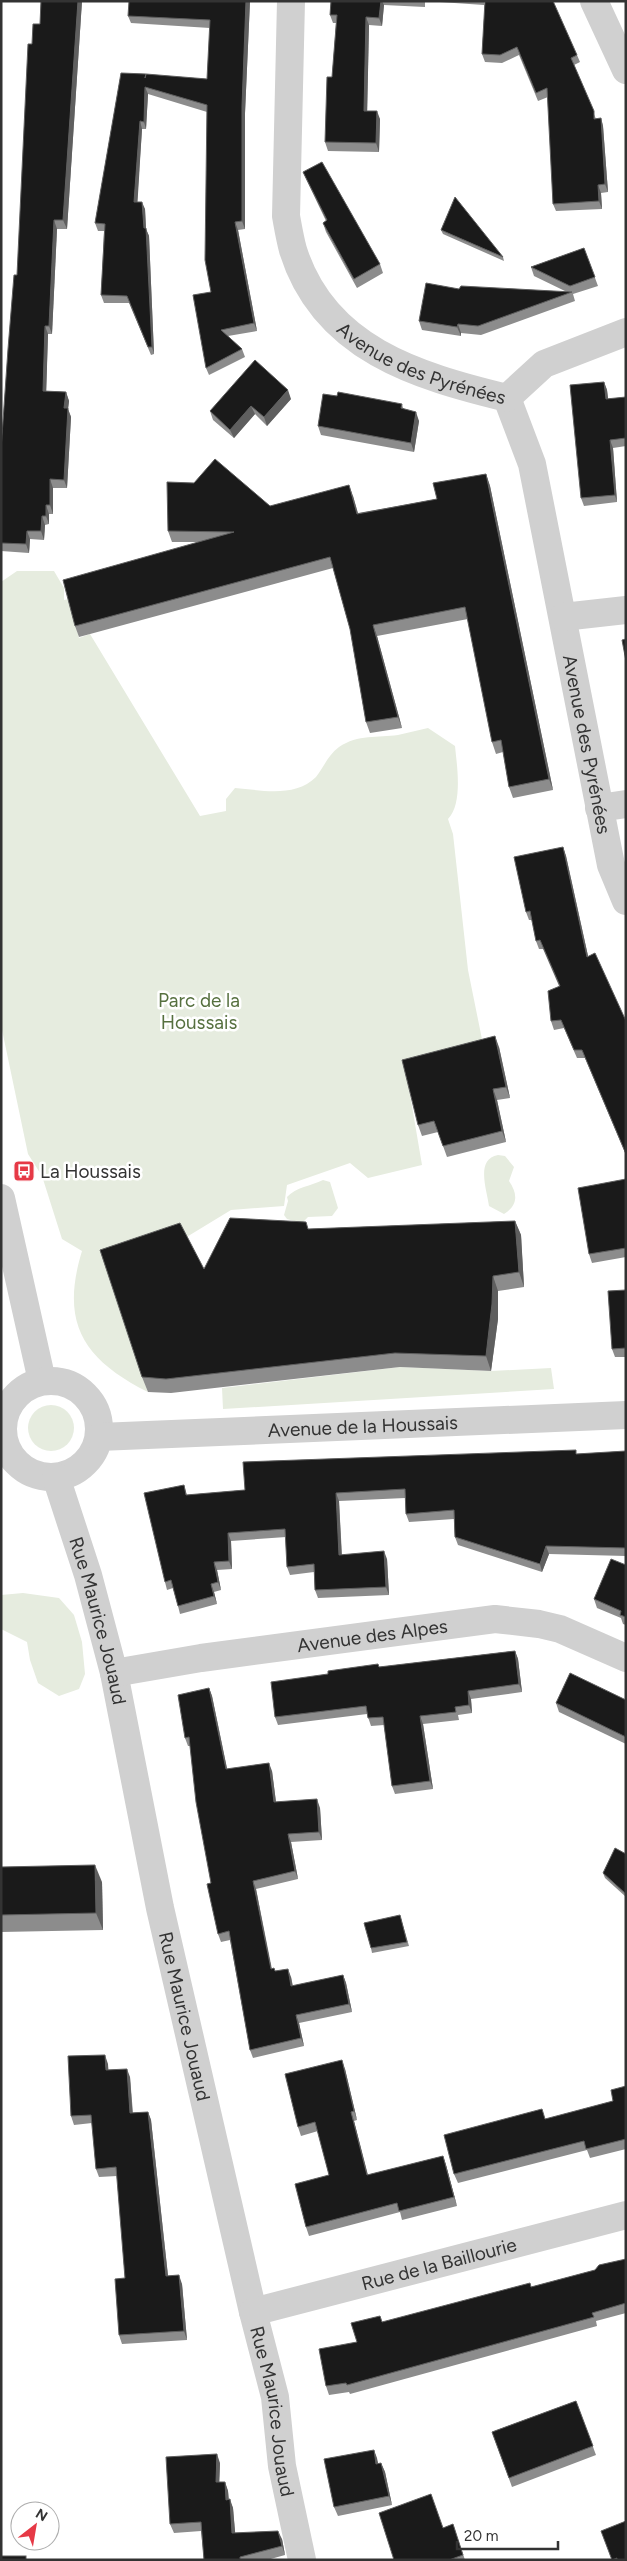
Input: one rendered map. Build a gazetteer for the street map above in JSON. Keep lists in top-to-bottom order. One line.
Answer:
{"streets":{"street":["Avenue des Pyrénées","Avenue de la Houssais","Rue Maurice Jouaud","Avenue des Alpes","Rue de la Baillourie"]},"crossings":[["Avenue de la Houssais","Rue Maurice Jouaud"],["Rue Maurice Jouaud","Avenue des Alpes"],["Rue Maurice Jouaud","Rue de la Baillourie"]],"parks":["Parc de la Houssais"],"places":{"bus stop":["La Houssais"]},"scale_bar":"20 m","north":"top right"}
